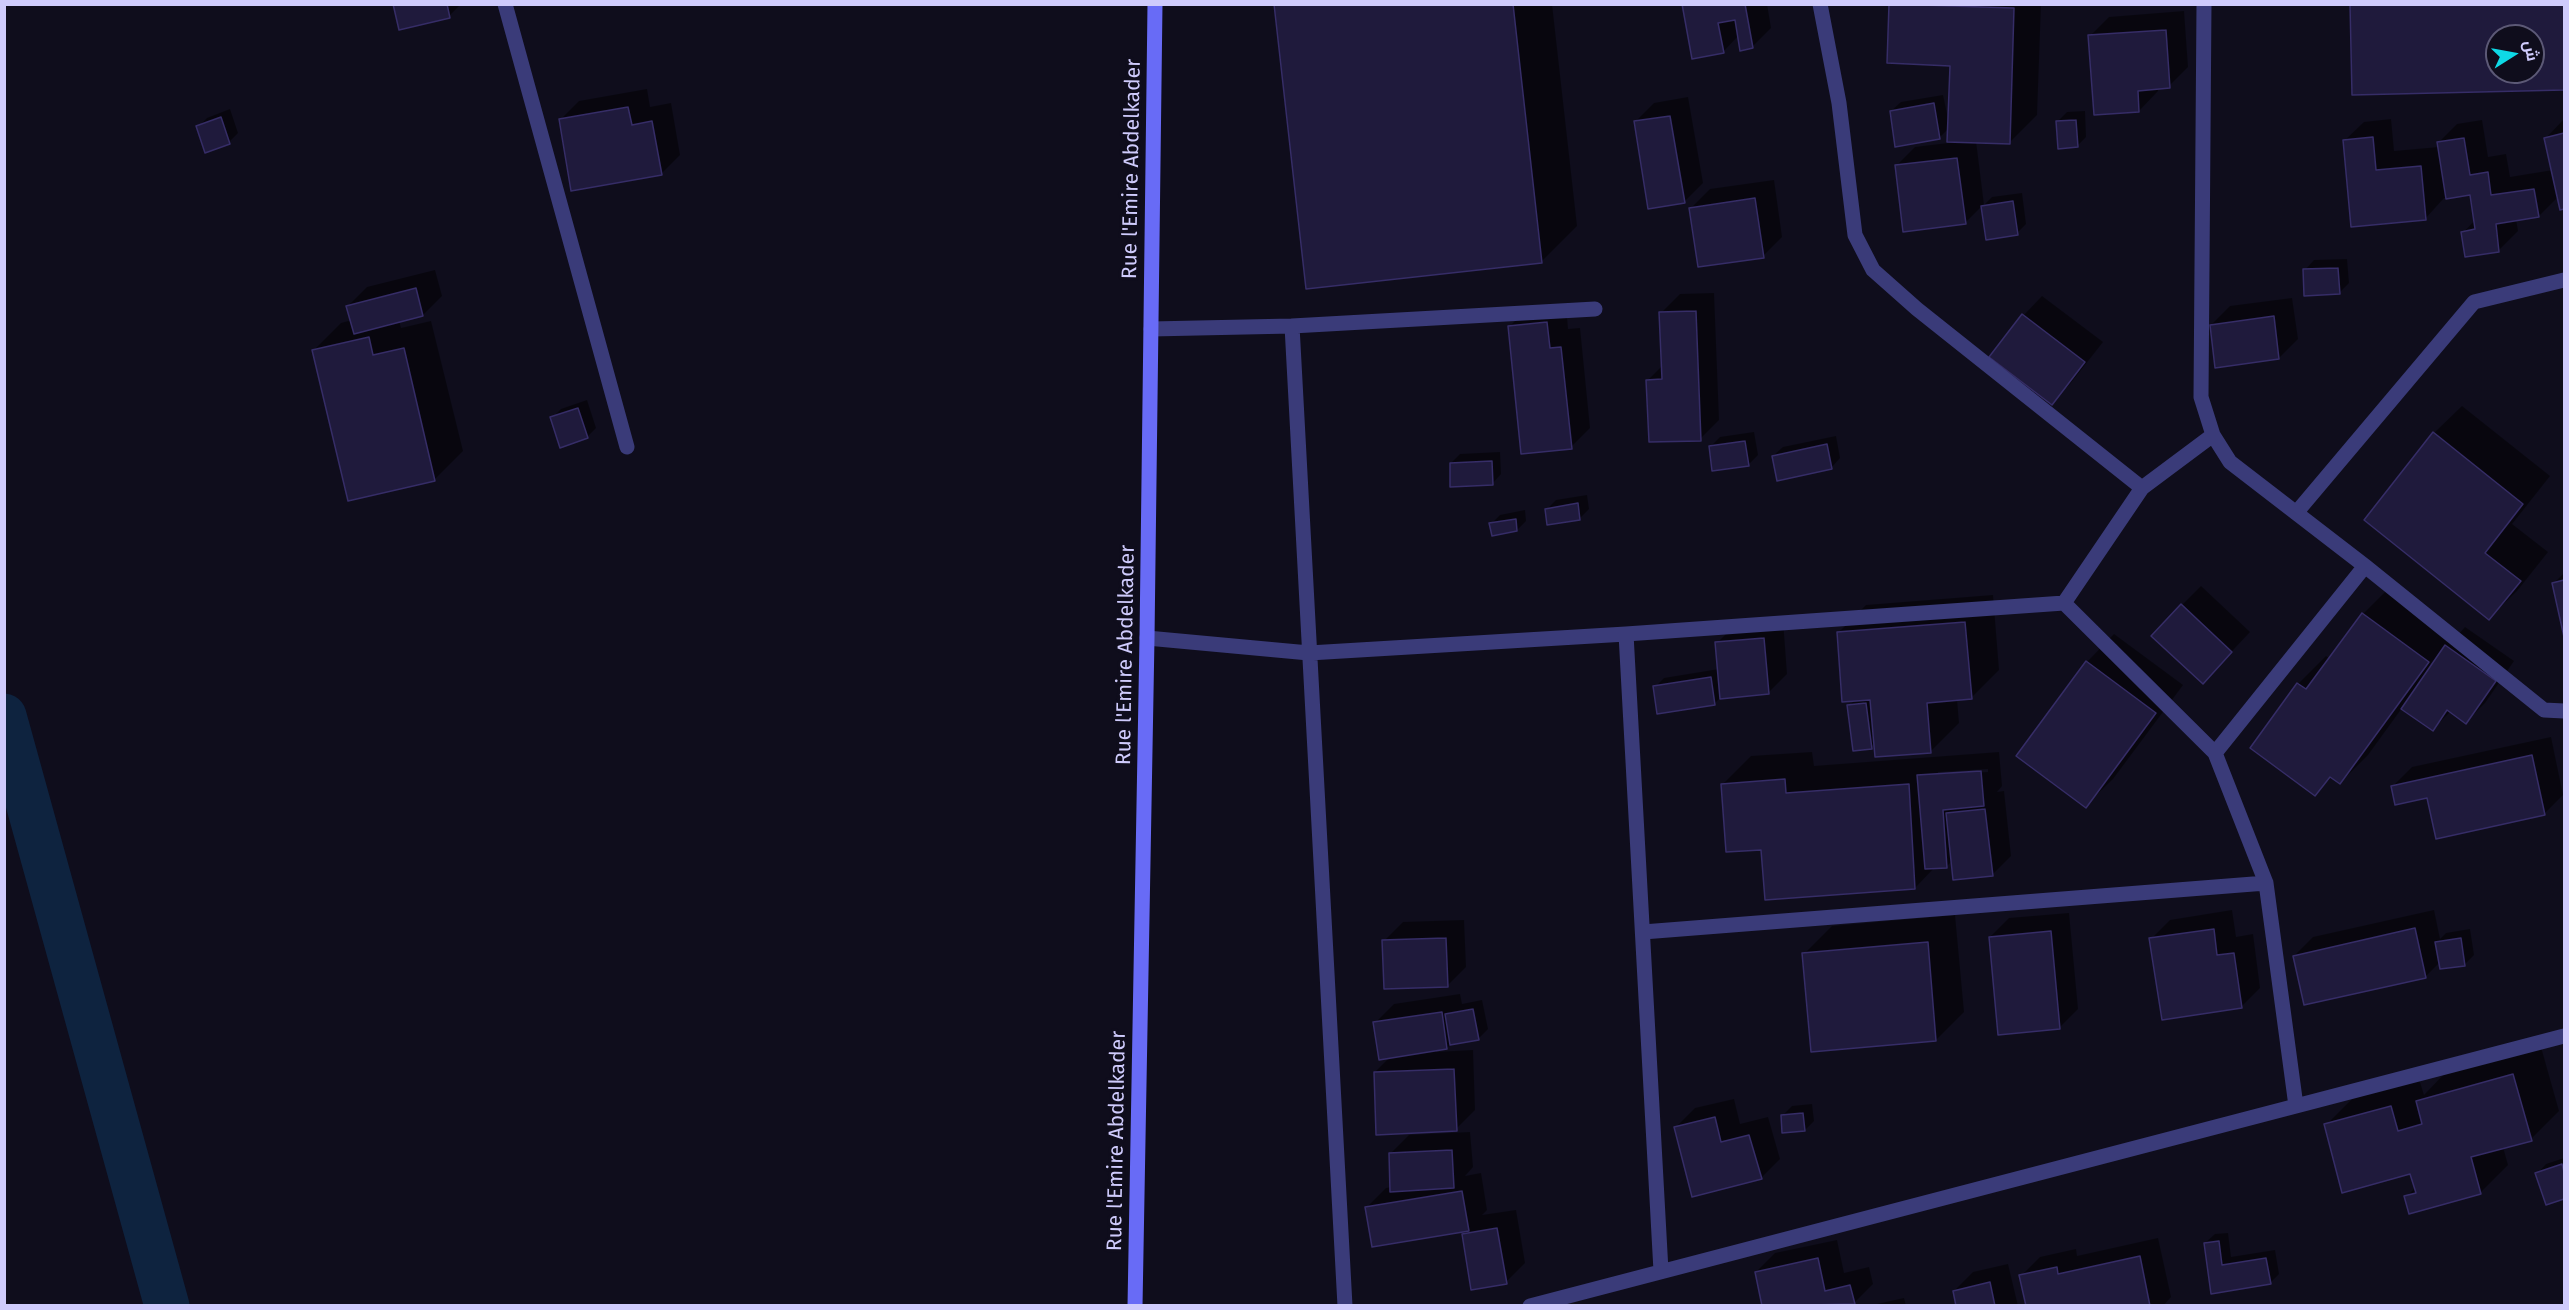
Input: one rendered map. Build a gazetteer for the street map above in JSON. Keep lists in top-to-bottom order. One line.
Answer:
{"streets":{"main road":["Rue l'Emire Abdelkader"]},"north":"right"}
